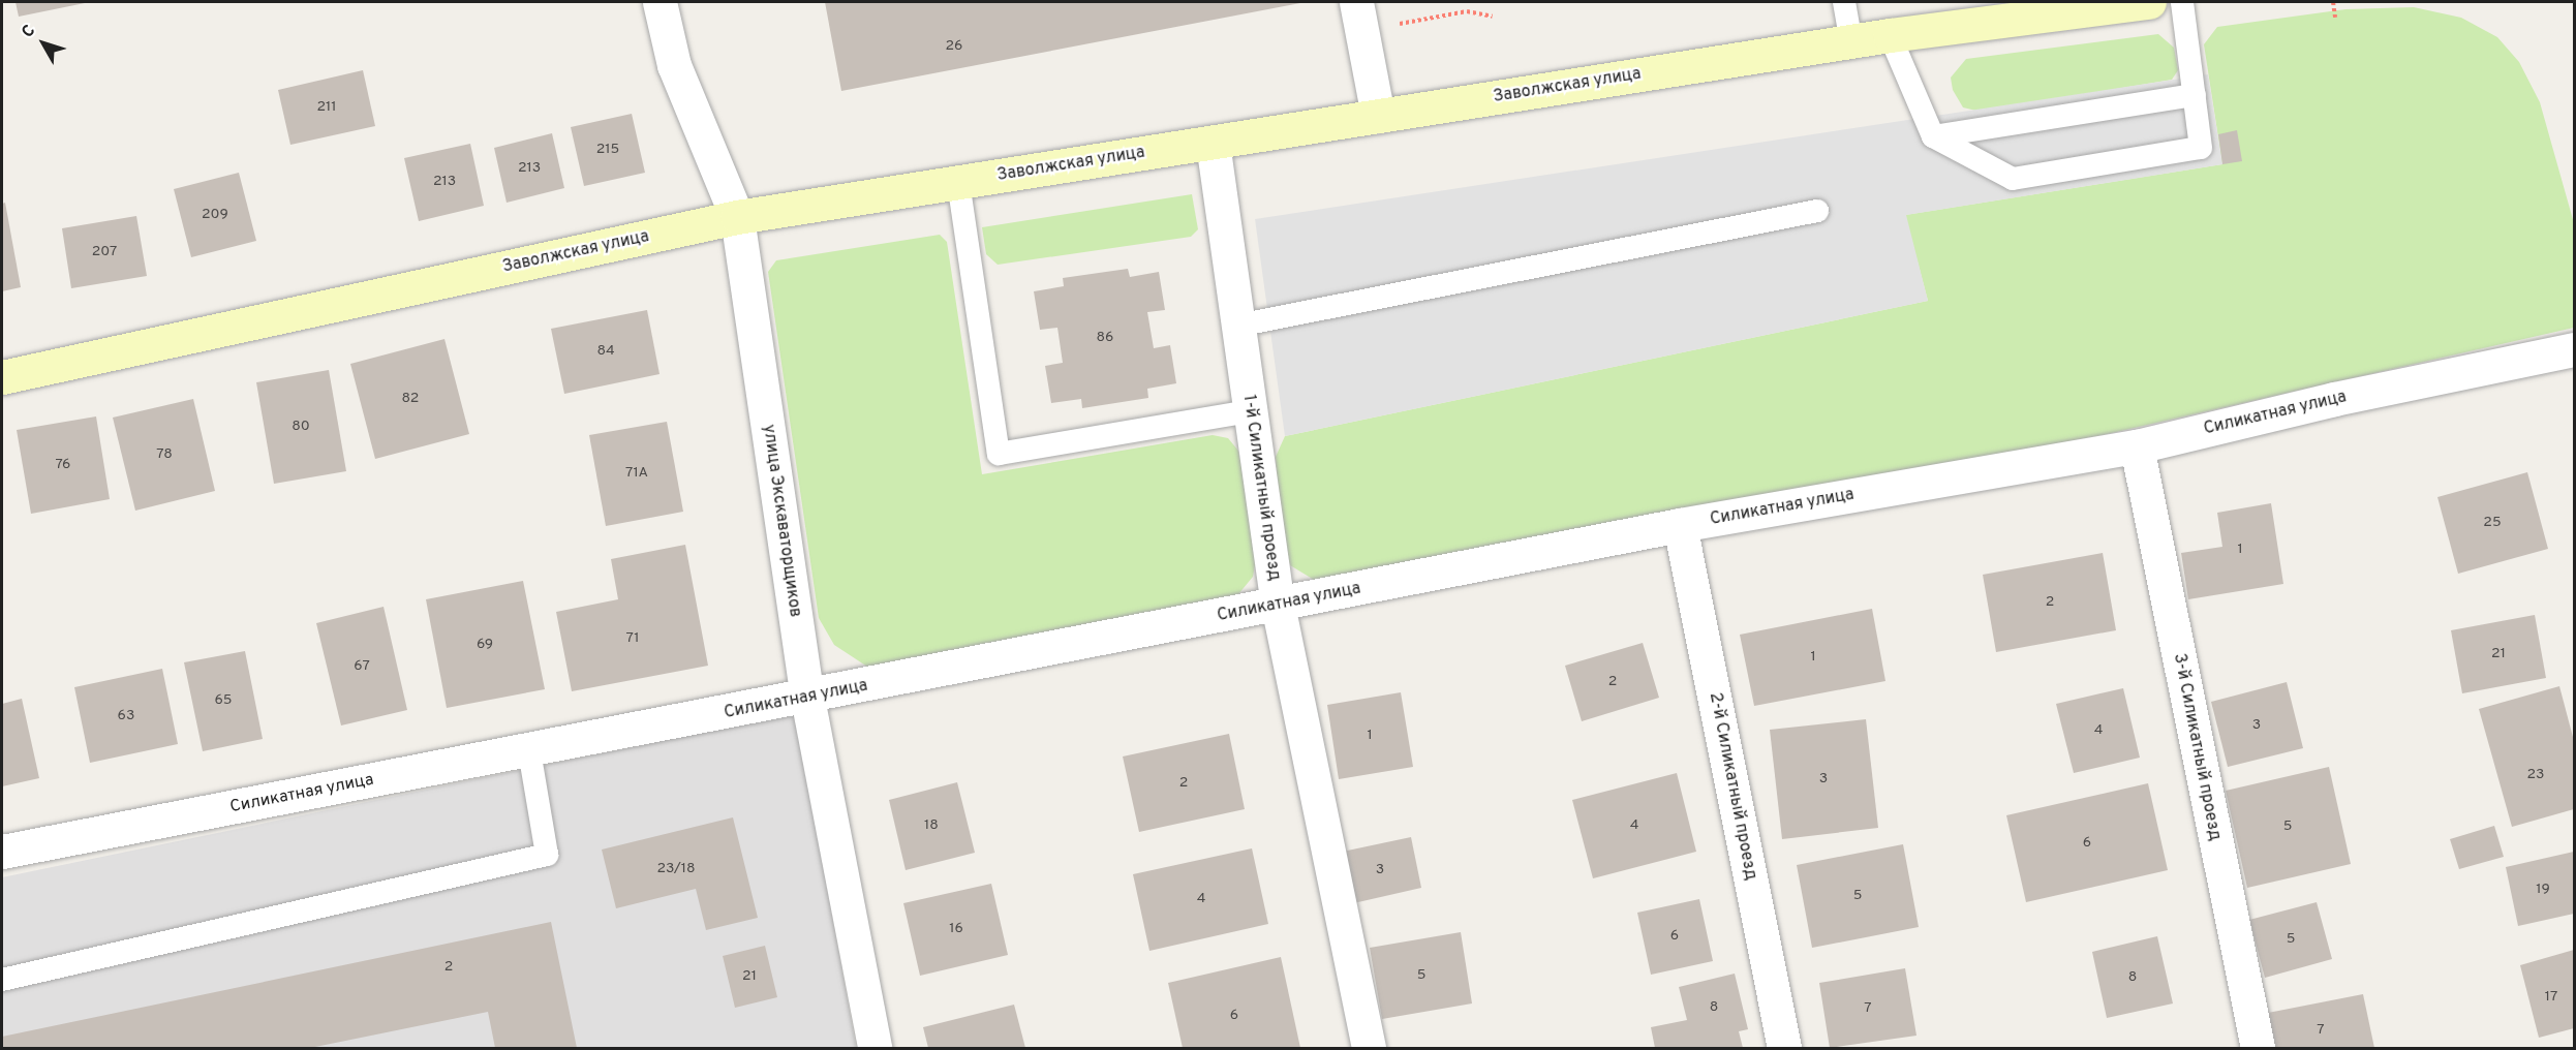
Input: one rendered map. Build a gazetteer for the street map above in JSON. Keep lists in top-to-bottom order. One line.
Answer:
{"streets":{"main road":["Заволжская улица"],"street":["Силикатная улица","1-й Силикатный проезд","улица Экскаваторщиков","3-й Силикатный проезд","2-й Силикатный проезд"]},"crossings":[["Заволжская улица","1-й Силикатный проезд"],["Заволжская улица","улица Экскаваторщиков"],["Силикатная улица","1-й Силикатный проезд"],["Силикатная улица","улица Экскаваторщиков"],["Силикатная улица","3-й Силикатный проезд"],["Силикатная улица","2-й Силикатный проезд"]],"house_numbers":["26","211","215","213","213","209","207","86","84","82","80","78","76","71А","25","1","2","71","69","21","1","67","2","65","63","3","4","1","23","3","2","18","4","5","6","23/18","3","19","5","4","16","6","5","2","5","21","8","17","8","7","6","7"],"north":"top left"}
